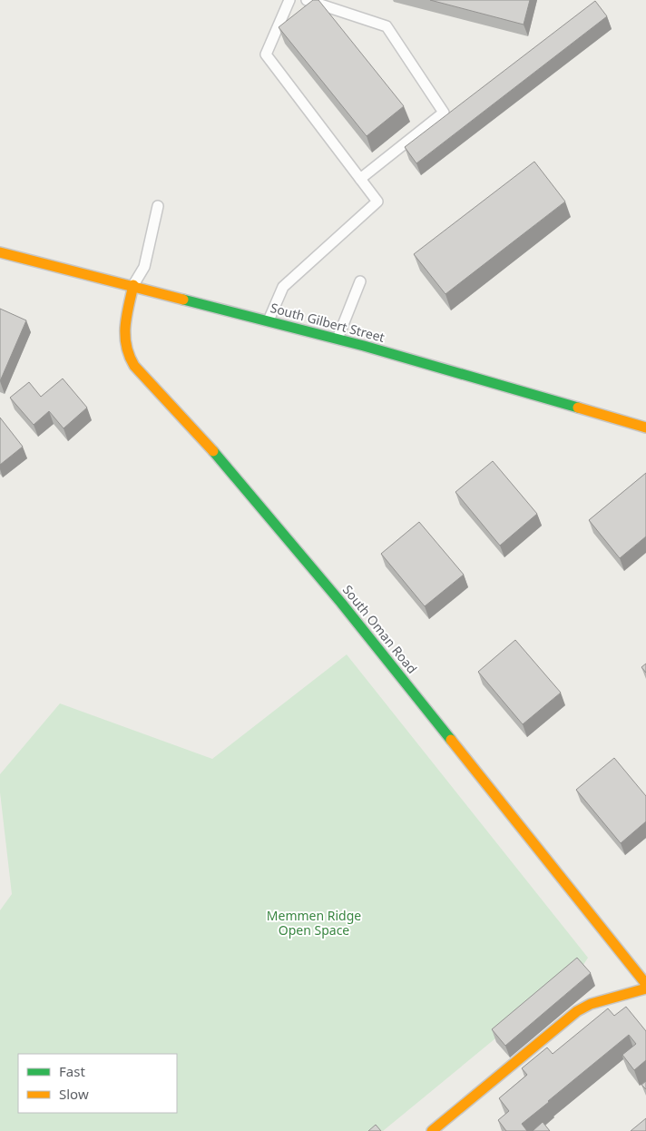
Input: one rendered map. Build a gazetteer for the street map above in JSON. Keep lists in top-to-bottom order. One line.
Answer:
{"streets":{"street":["South Gilbert Street","South Oman Road"]},"crossings":[["South Gilbert Street","South Oman Road"]],"parks":["Memmen Ridge Open Space"],"legend":["Fast","Slow"]}
